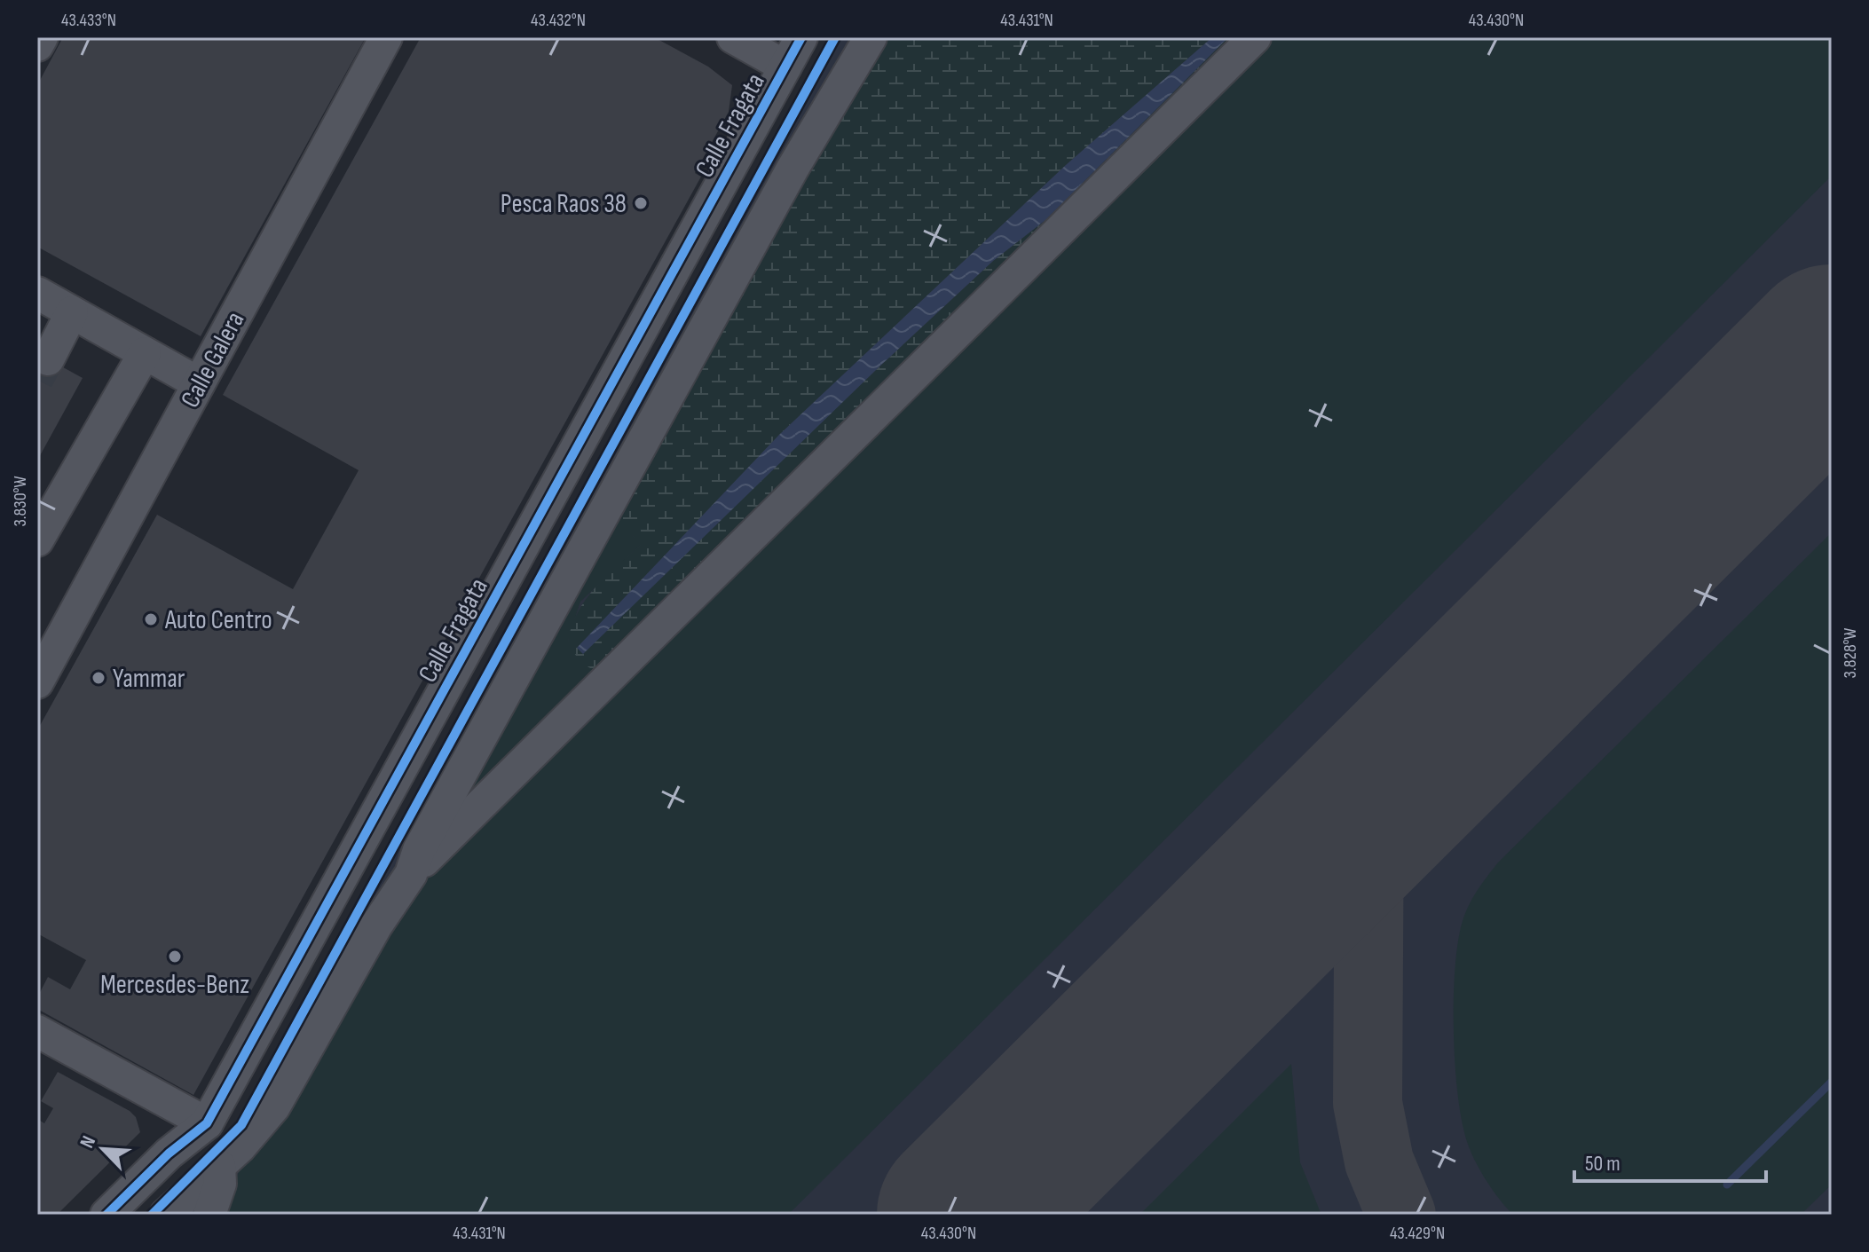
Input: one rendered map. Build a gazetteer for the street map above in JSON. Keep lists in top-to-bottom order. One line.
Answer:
{"streets":{"street":["Calle Fragata","Calle Galera"]},"places":["Pesca Raos 38","Auto Centro","Yammar","Mercesdes-Benz"],"scale_bar":"50 m","north":"top left","coordinates":["43.433°N","43.432°N","43.431°N","43.430°N","3.830°W","3.828°W","43.429°N"]}
